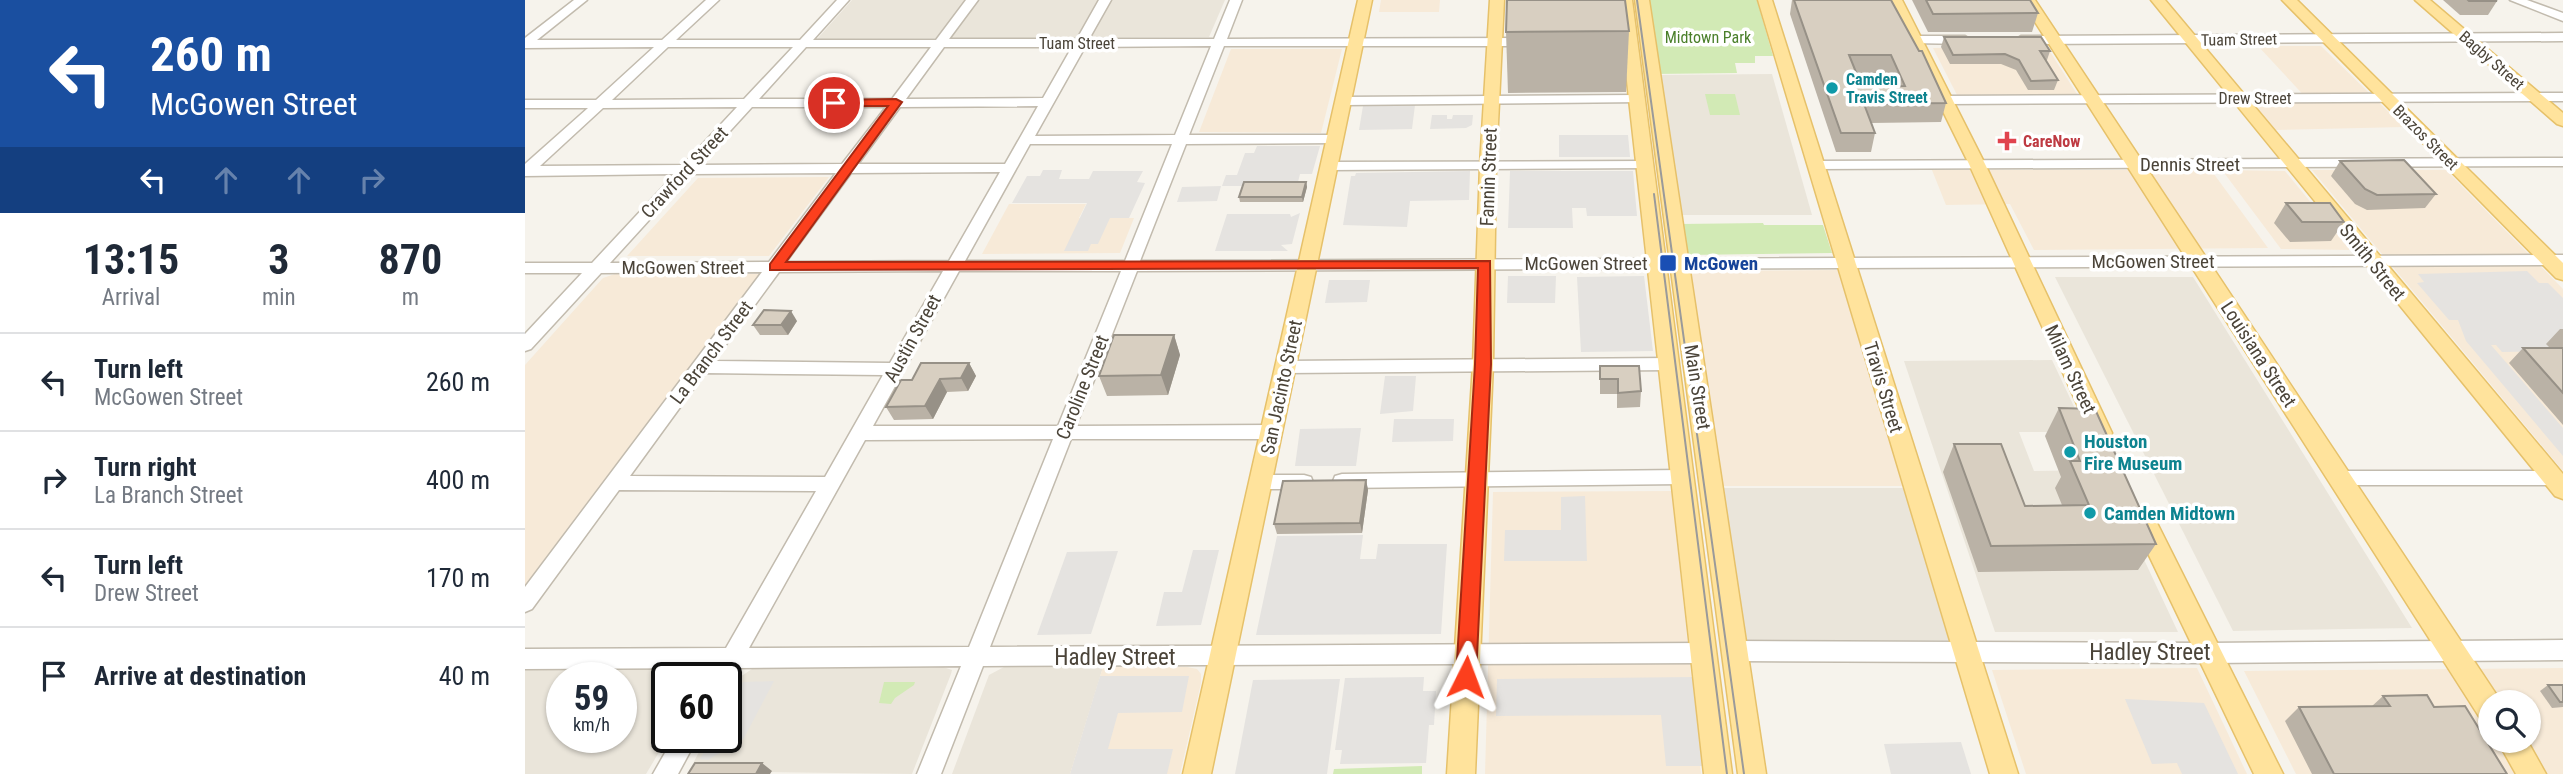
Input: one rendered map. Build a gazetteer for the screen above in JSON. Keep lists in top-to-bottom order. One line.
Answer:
{"streets":{"main road":["Bagby Street","Brazos Street","Fannin Street","Smith Street","Louisiana Street","Milam Street","San Jacinto Street","Main Street","Travis Street"],"street":["Tuam Street","Drew Street","Dennis Street","Crawford Street","McGowen Street","Austin Street","La Branch Street","Caroline Street","Hadley Street"]},"crossings":[["Tuam Street","Bagby Street"],["Tuam Street","Brazos Street"],["Tuam Street","Crawford Street"],["Tuam Street","Fannin Street"],["Tuam Street","Smith Street"],["Tuam Street","Austin Street"],["Tuam Street","La Branch Street"],["Tuam Street","Louisiana Street"],["Tuam Street","Caroline Street"],["Tuam Street","San Jacinto Street"],["Bagby Street","Drew Street"],["Drew Street","Brazos Street"],["Drew Street","Smith Street"],["Drew Street","Louisiana Street"],["Drew Street","Milam Street"],["Brazos Street","Dennis Street"],["Brazos Street","McGowen Street"],["Dennis Street","Smith Street"],["Dennis Street","Louisiana Street"],["Dennis Street","Milam Street"],["Dennis Street","Travis Street"],["Crawford Street","McGowen Street"],["Fannin Street","McGowen Street"],["Fannin Street","Hadley Street"],["McGowen Street","Smith Street"],["McGowen Street","Austin Street"],["McGowen Street","La Branch Street"],["McGowen Street","Louisiana Street"],["McGowen Street","Milam Street"],["McGowen Street","Caroline Street"],["McGowen Street","San Jacinto Street"],["McGowen Street","Main Street"],["McGowen Street","Travis Street"],["Louisiana Street","Hadley Street"],["Caroline Street","Hadley Street"],["San Jacinto Street","Hadley Street"],["Main Street","Hadley Street"],["Travis Street","Hadley Street"]],"parks":["Midtown Park"],"places":{"other":["Camden Travis Street","Houston Fire Museum","Camden Midtown"],"health":["CareNow"],"transit":["McGowen"]},"page":{"turn":["260 m","McGowen Street"],"eta":["13:15","Arrival","3","min","870","m"],"list":[{"name":"Turn left","note":"McGowen Street","value":"260 m"},{"name":"Turn right","note":"La Branch Street","value":"400 m"},{"name":"Turn left","note":"Drew Street","value":"170 m"},{"name":"Arrive at destination","value":"40 m"}],"speed":"59 km/h","limit":"60"}}
